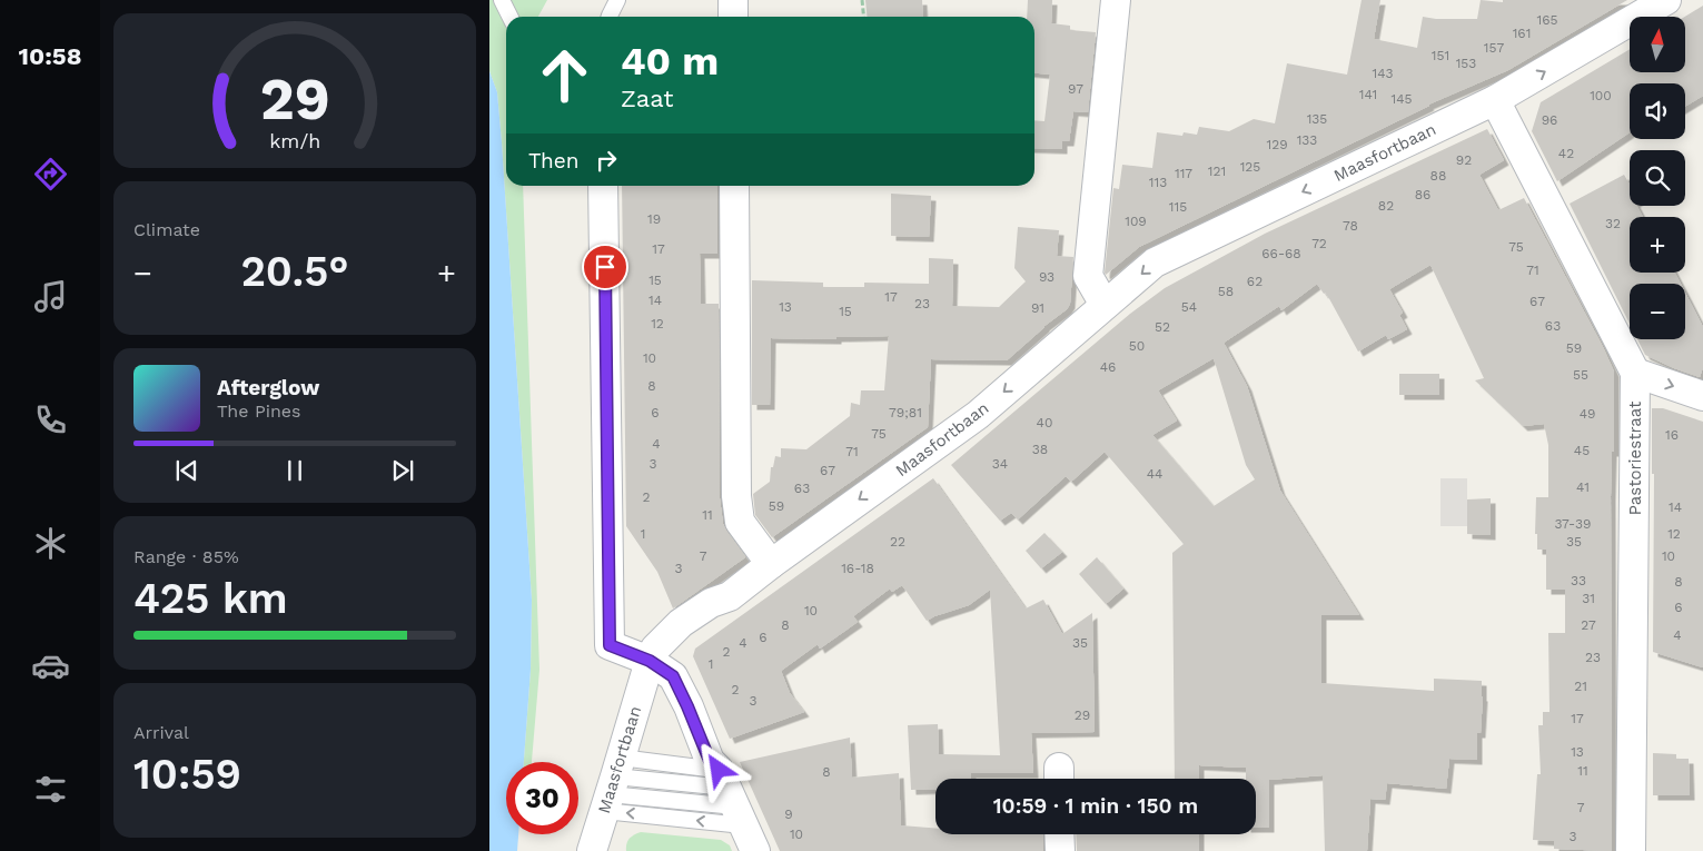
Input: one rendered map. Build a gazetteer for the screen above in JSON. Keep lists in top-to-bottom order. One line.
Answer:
{"streets":{"street":["Maasfortbaan","Pastoriestraat"]},"crossings":[["Maasfortbaan","Pastoriestraat"]],"house_numbers":["165","161","157","151","153","143","97","141","100","145","135","96","133","129","42","92","125","121","117","88","113","86","82","115","19","109","32","78","72","75","17","66-68","71","93","15","62","58","17","14","67","23","13","54","91","15","12","63","52","50","59","10","46","55","8","6","79;81","49","40","75","16","4","38","45","71","3","34","67","44","41","63","2","59","14","11","37-39","1","12","22","35","7","10","3","16-18","33","8","31","6","10","8","27","4","6","4","35","2","23","1","21","2","3","29","17","13","11","8","7","9","10","3"],"north":"top","page":{"tabs":"10:58","map_buttons":["+","−"],"turn":["40 m","Zaat"],"then":"Then","tile":["Climate",["Range · 85%","425 km"],["Arrival","10:59"]],"heat":["−","20.5°","+"],"song":["Afterglow","The Pines"],"limit":"30","trip":"10:59 · 1 min · 150 m","gauge":["29","km/h"]}}
